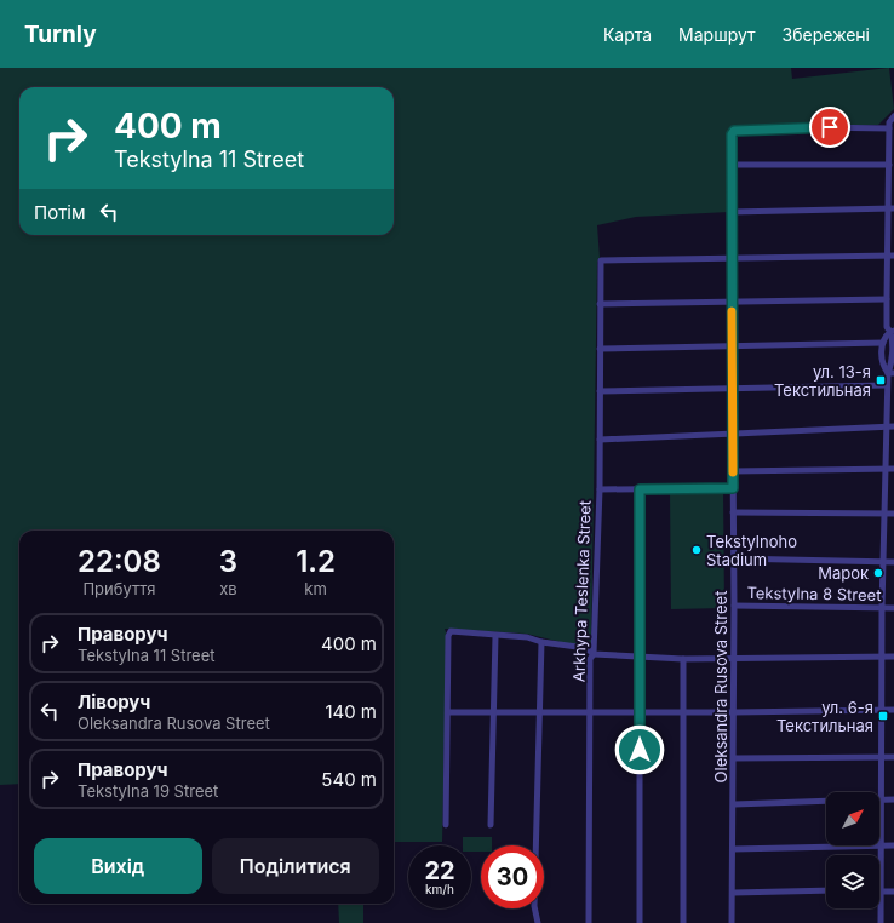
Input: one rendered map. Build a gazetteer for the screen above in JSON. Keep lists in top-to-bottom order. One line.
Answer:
{"streets":{"street":["Arkhypa Teslenka Street","Tekstylna 8 Street","Oleksandra Rusova Street"]},"crossings":[["Arkhypa Teslenka Street","Oleksandra Rusova Street"],["Tekstylna 8 Street","Oleksandra Rusova Street"]],"places":{"transit":["ул. 13-я Текстильная","ул. 6-я Текстильная"],"other":["Tekstylnoho Stadium","Марок"]},"north":"top right","page":{"header":"Turnly","nav":["Карта","Маршрут","Збережені"],"turn":["400 m","Tekstylna 11 Street"],"then":"Потім","eta":["22:08","Прибуття","3","хв","1.2","km"],"list":[{"name":"Праворуч","note":"Tekstylna 11 Street","value":"400 m"},{"name":"Ліворуч","note":"Oleksandra Rusova Street","value":"140 m"},{"name":"Праворуч","note":"Tekstylna 19 Street","value":"540 m"}],"buttons":["Вихід","Поділитися"],"speed":"22 km/h","limit":"30"}}
